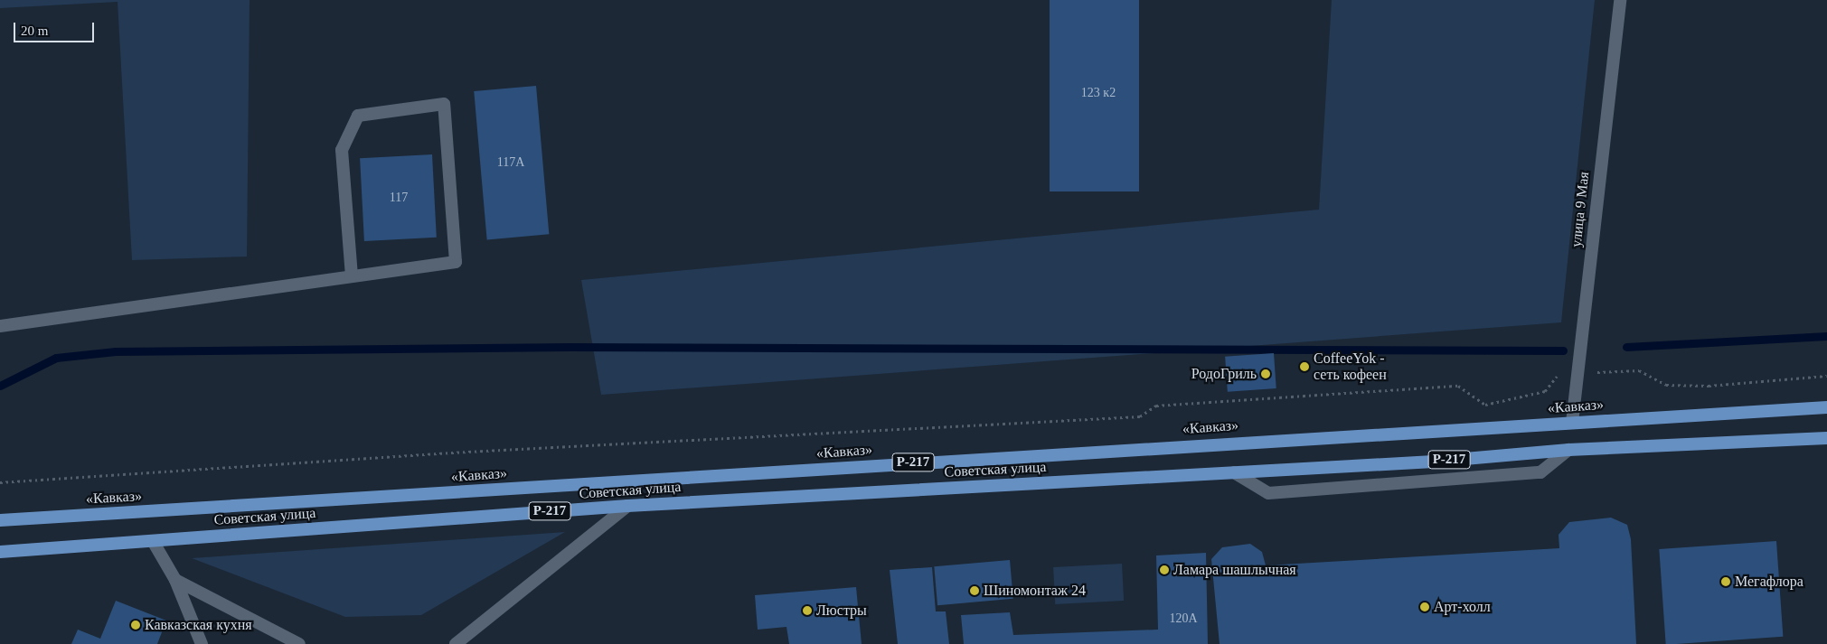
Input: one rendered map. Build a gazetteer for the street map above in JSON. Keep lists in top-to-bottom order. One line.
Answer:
{"streets":{"highway":["«Кавказ»","Р-217","Советская улица"],"street":["улица 9 Мая"]},"crossings":[["улица 9 Мая","«Кавказ»"],["Р-217","Советская улица"]],"places":["CoffeeYok - сеть кофеен","РодоГриль","Ламара шашлычная","Мегафлора","Шиномонтаж 24","Арт-холл","Люстры","Кавказская кухня"],"house_numbers":["123 к2","117А","117","120А"],"scale_bar":"20 m"}
